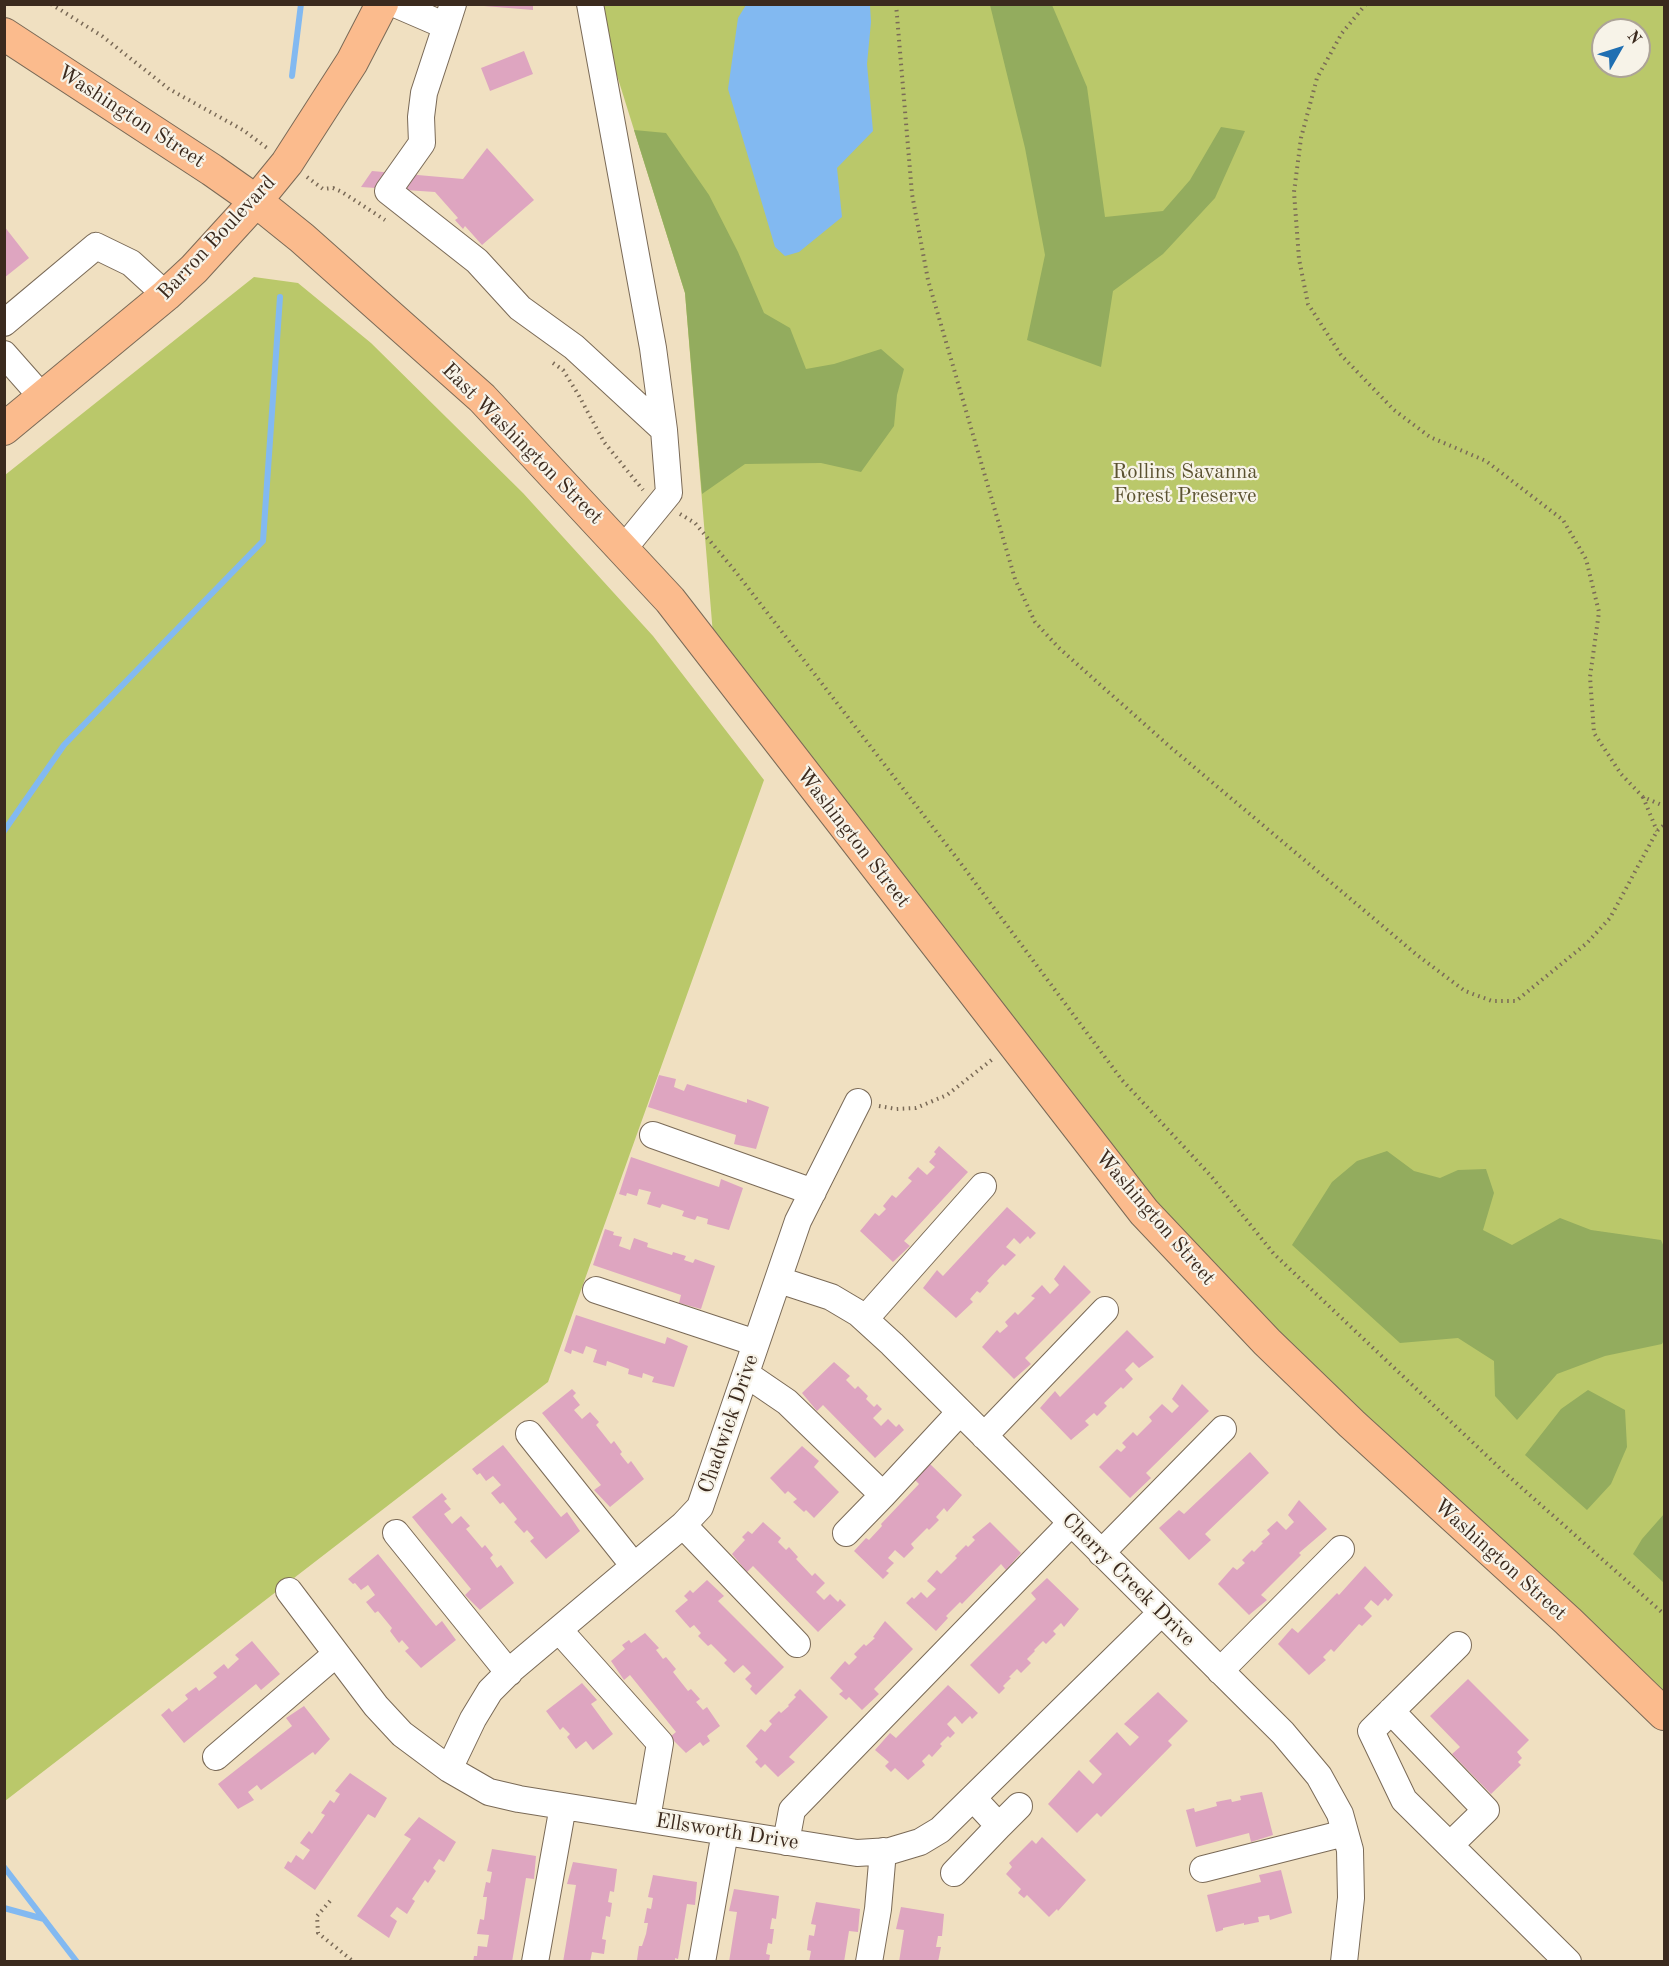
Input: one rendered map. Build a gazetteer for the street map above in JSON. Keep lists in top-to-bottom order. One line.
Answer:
{"streets":{"main road":["Washington Street","Barron Boulevard","East Washington Street"],"street":["Chadwick Drive","Cherry Creek Drive","Ellsworth Drive"]},"crossings":[["Washington Street","Barron Boulevard"],["Washington Street","East Washington Street"],["Barron Boulevard","East Washington Street"],["Chadwick Drive","Cherry Creek Drive"],["Chadwick Drive","Ellsworth Drive"],["Cherry Creek Drive","Ellsworth Drive"]],"parks":["Rollins Savanna Forest Preserve"],"north":"top right"}
